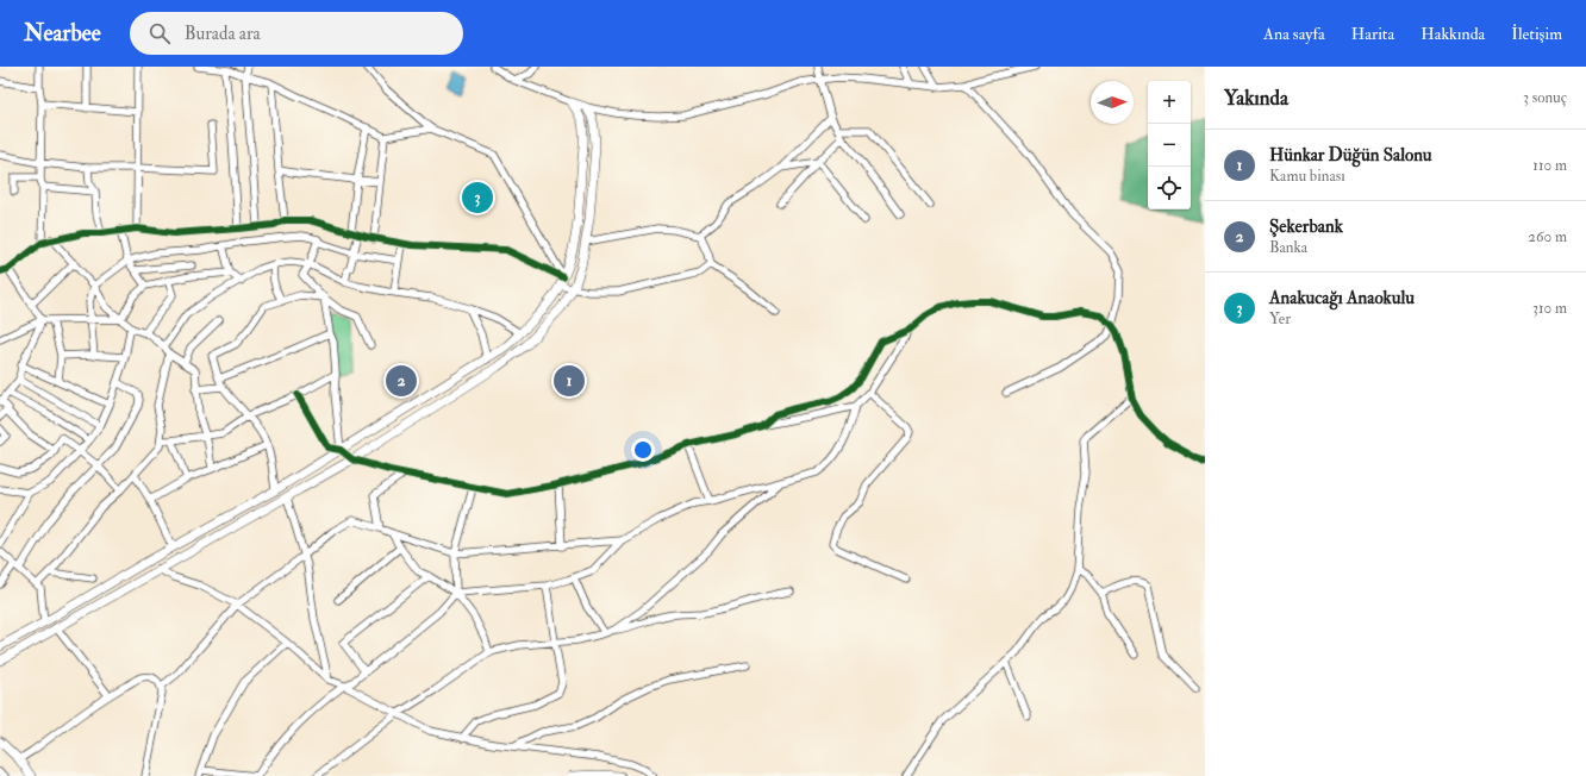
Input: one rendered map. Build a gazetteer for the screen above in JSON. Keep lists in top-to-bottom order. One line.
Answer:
{"north":"right","page":{"header":"Nearbee","search":"Burada ara","nav":["Ana sayfa","Harita","Hakkında","İletişim"],"heading":["Yakında","3 sonuç"],"map_buttons":["+","−"],"list":[{"mark":"1","name":"Hünkar Düğün Salonu","note":"Kamu binası","value":"110 m"},{"mark":"2","name":"Şekerbank","note":"Banka","value":"260 m"},{"mark":"3","name":"Anakucağı Anaokulu","note":"Yer","value":"310 m"}],"pins":["3","1","2"]}}
